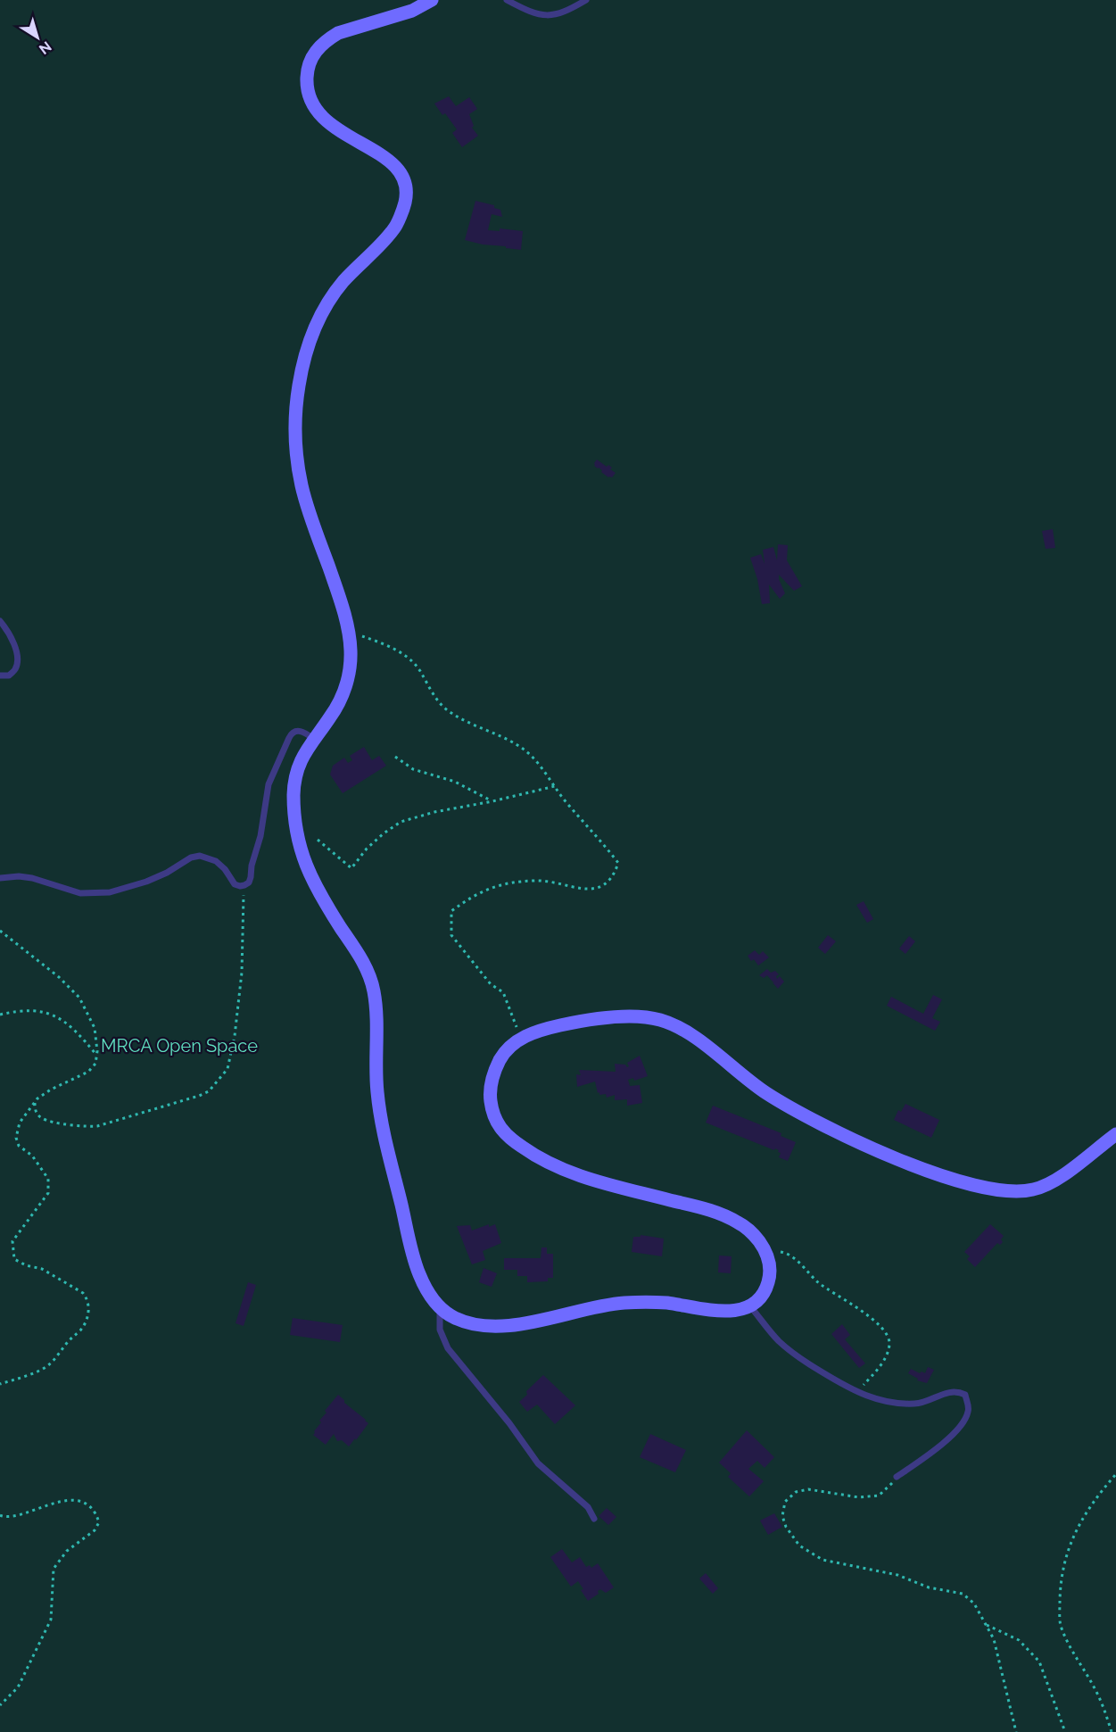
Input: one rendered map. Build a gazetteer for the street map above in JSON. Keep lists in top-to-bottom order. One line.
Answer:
{"parks":["MRCA Open Space"],"north":"bottom right"}
